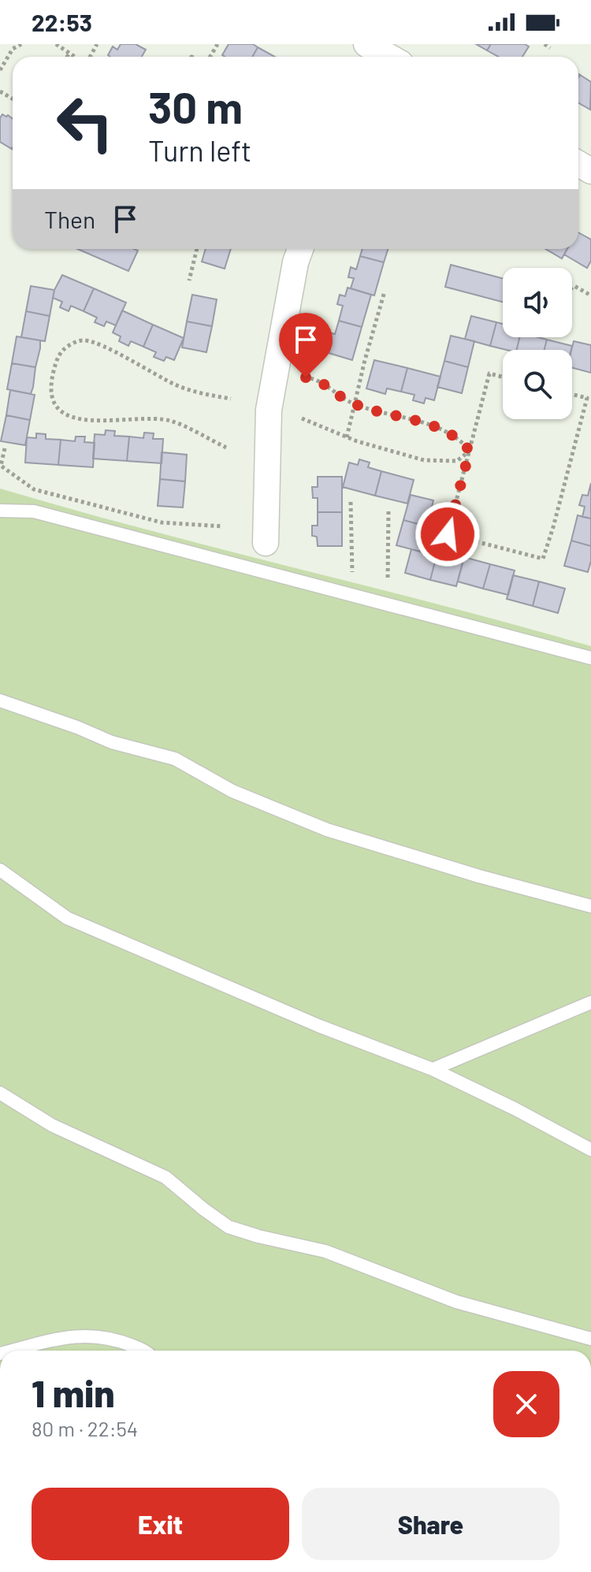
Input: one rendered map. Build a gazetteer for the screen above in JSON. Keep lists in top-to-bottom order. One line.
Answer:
{"page":{"status":"22:53","turn":["30 m","Turn left"],"then":"Then","heading":["1 min","80 m · 22:54"],"buttons":["Exit","Share"]}}
